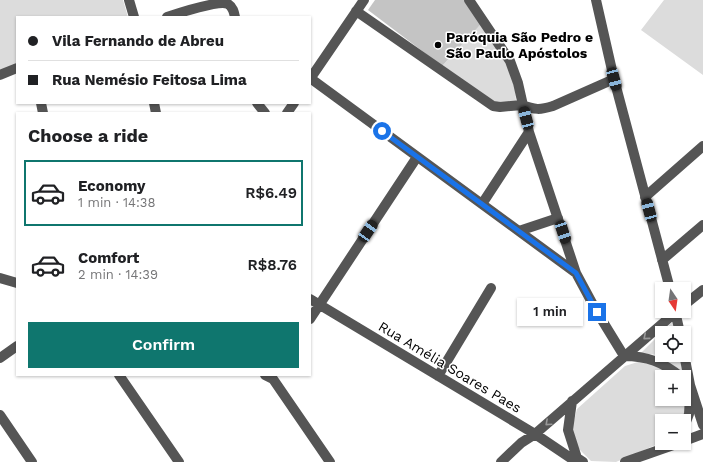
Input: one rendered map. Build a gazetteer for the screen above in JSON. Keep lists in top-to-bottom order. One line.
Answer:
{"streets":{"street":["Rua Amélia Soares Paes"]},"places":["Paróquia São Pedro e São Paulo Apóstolos"],"north":"bottom","page":{"banner":["Vila Fernando de Abreu","Rua Nemésio Feitosa Lima"],"heading":"Choose a ride","list":[{"name":"Economy","note":"1 min · 14:38","value":"R$6.49"},{"name":"Comfort","note":"2 min · 14:39","value":"R$8.76"}],"map_buttons":["+","−"],"bubble":"1 min","buttons":"Confirm"}}
